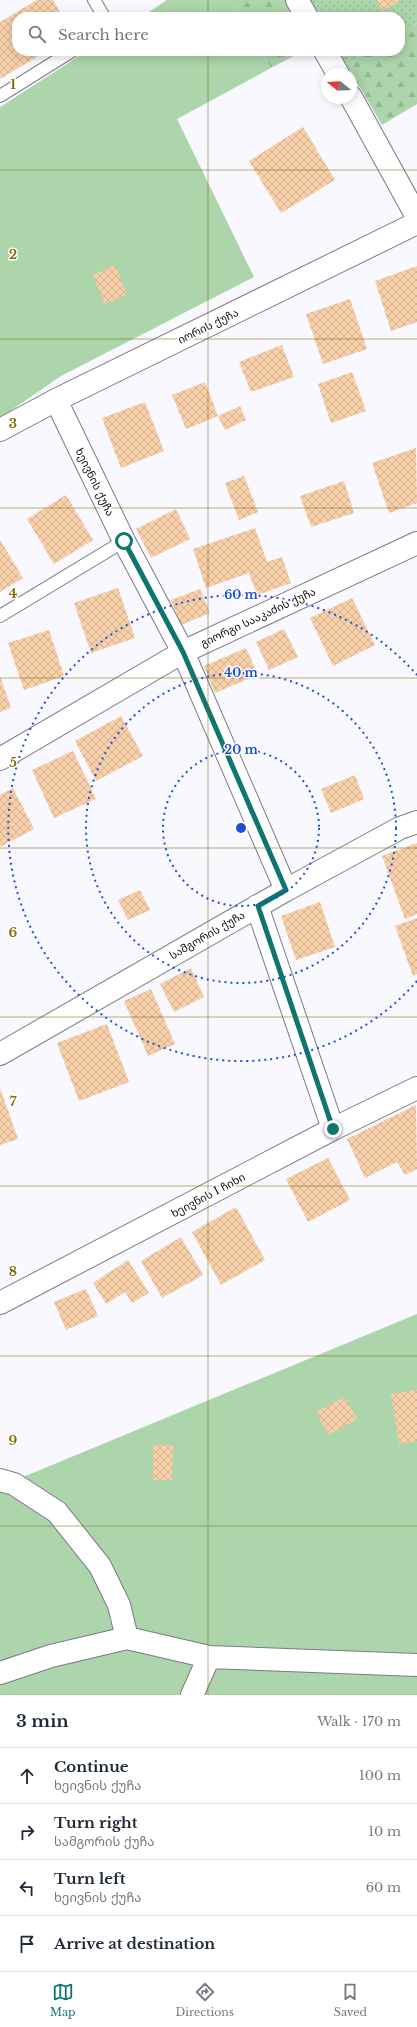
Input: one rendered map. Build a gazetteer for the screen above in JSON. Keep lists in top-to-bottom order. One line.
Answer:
{"streets":{"street":["იორის ქუჩა","ხეივნის ქუჩა","გიორგი სააკაძის ქუჩა","სამგორის ქუჩა","ხეივნის I ჩიხი"]},"crossings":[["იორის ქუჩა","ხეივნის ქუჩა"],["ხეივნის ქუჩა","გიორგი სააკაძის ქუჩა"],["ხეივნის ქუჩა","სამგორის ქუჩა"]],"north":"left","page":{"search":"Search here","heading":["3 min","Walk · 170 m"],"list":[["Continue","ხეივნის ქუჩა","100 m"],["Turn right","სამგორის ქუჩა","10 m"],["Turn left","ხეივნის ქუჩა","60 m"],"Arrive at destination"],"nav":["Map","Directions","Saved"]},"grid":{"rows":["1","2","3","4","5","6","7","8","9"]},"rings":["60 m","40 m","20 m"]}
